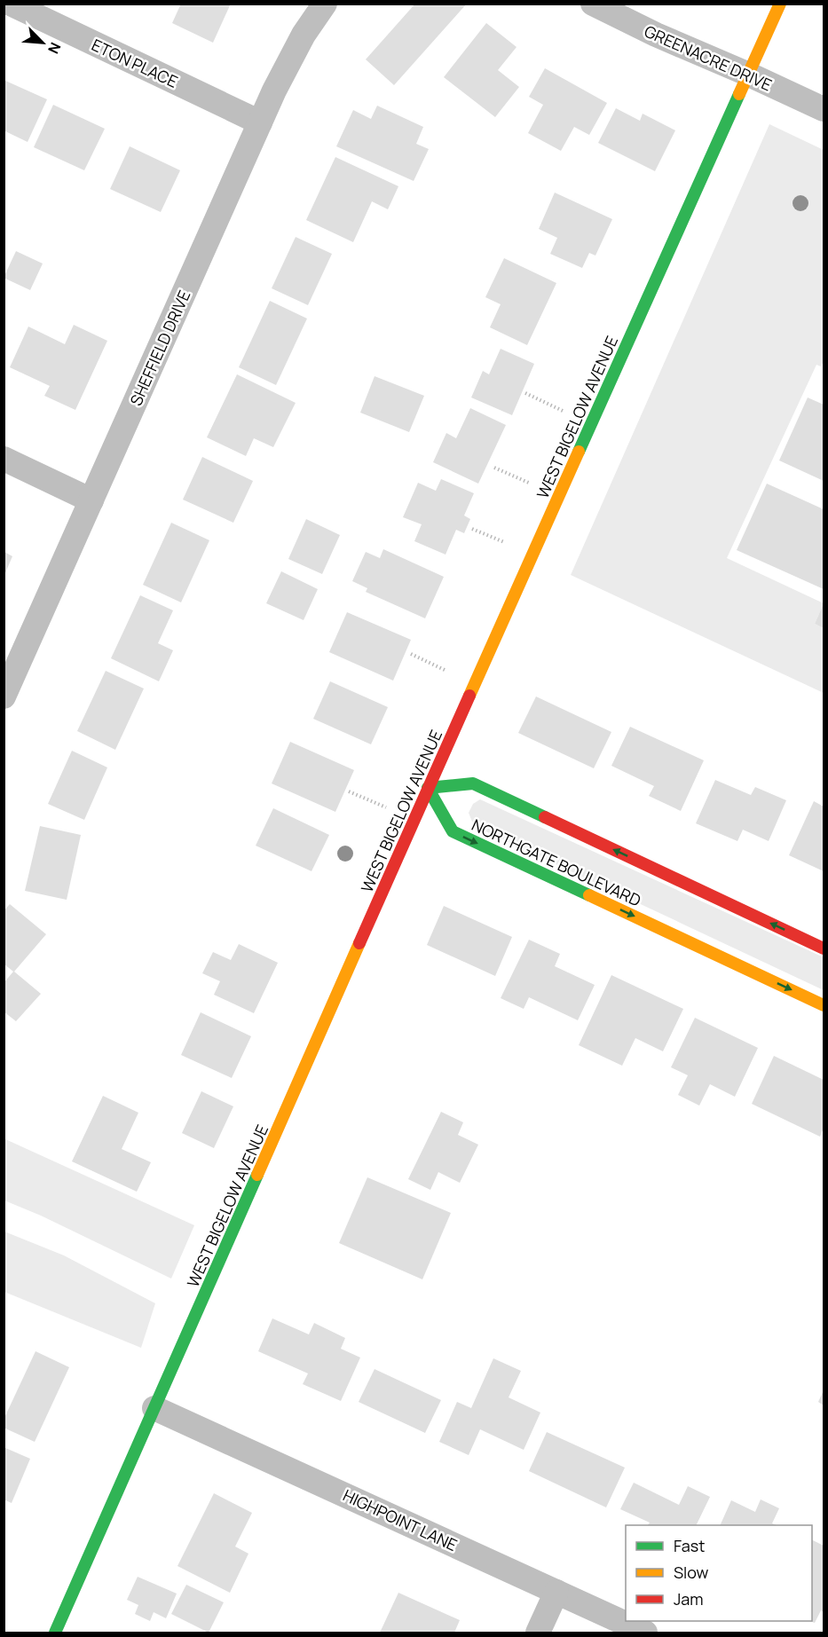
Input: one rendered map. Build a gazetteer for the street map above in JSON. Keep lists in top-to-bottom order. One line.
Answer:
{"streets":{"main road":["WEST BIGELOW AVENUE","NORTHGATE BOULEVARD"],"street":["GREENACRE DRIVE","ETON PLACE","SHEFFIELD DRIVE","HIGHPOINT LANE"]},"crossings":[["GREENACRE DRIVE","WEST BIGELOW AVENUE"],["ETON PLACE","SHEFFIELD DRIVE"],["WEST BIGELOW AVENUE","NORTHGATE BOULEVARD"],["WEST BIGELOW AVENUE","HIGHPOINT LANE"]],"legend":["Fast","Slow","Jam"],"north":"bottom right"}
